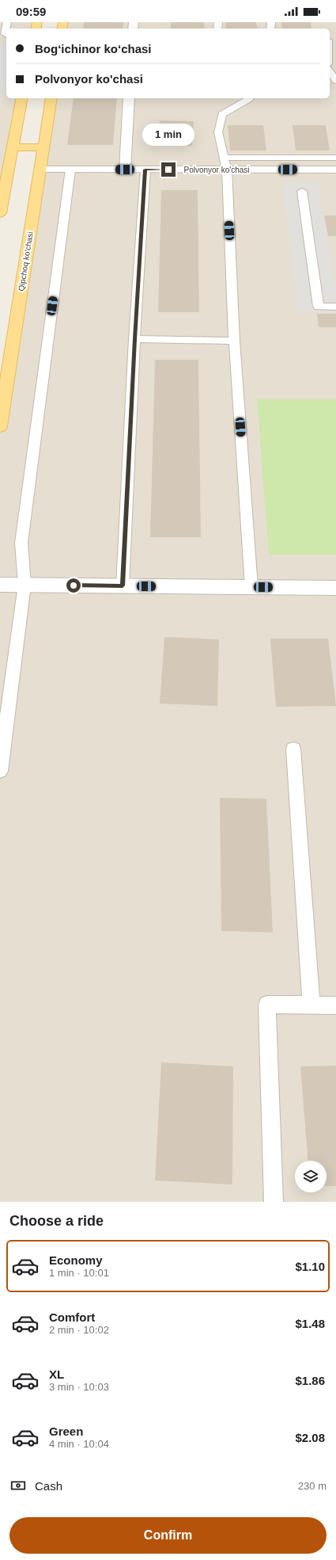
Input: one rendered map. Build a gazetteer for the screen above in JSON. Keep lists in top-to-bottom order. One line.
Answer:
{"streets":{"main road":["Qipchoq ko'chasi"],"street":["Polvonyor ko'chasi"]},"crossings":[["Polvonyor ko'chasi","Qipchoq ko'chasi"]],"page":{"status":"09:59","banner":["Bogʻichinor koʻchasi","Polvonyor ko'chasi"],"bubble":"1 min","heading":"Choose a ride","list":[{"name":"Economy","note":"1 min · 10:01","value":"$1.10"},{"name":"Comfort","note":"2 min · 10:02","value":"$1.48"},{"name":"XL","note":"3 min · 10:03","value":"$1.86"},{"name":"Green","note":"4 min · 10:04","value":"$2.08"}],"pay":["Cash","230 m"],"buttons":"Confirm"}}
